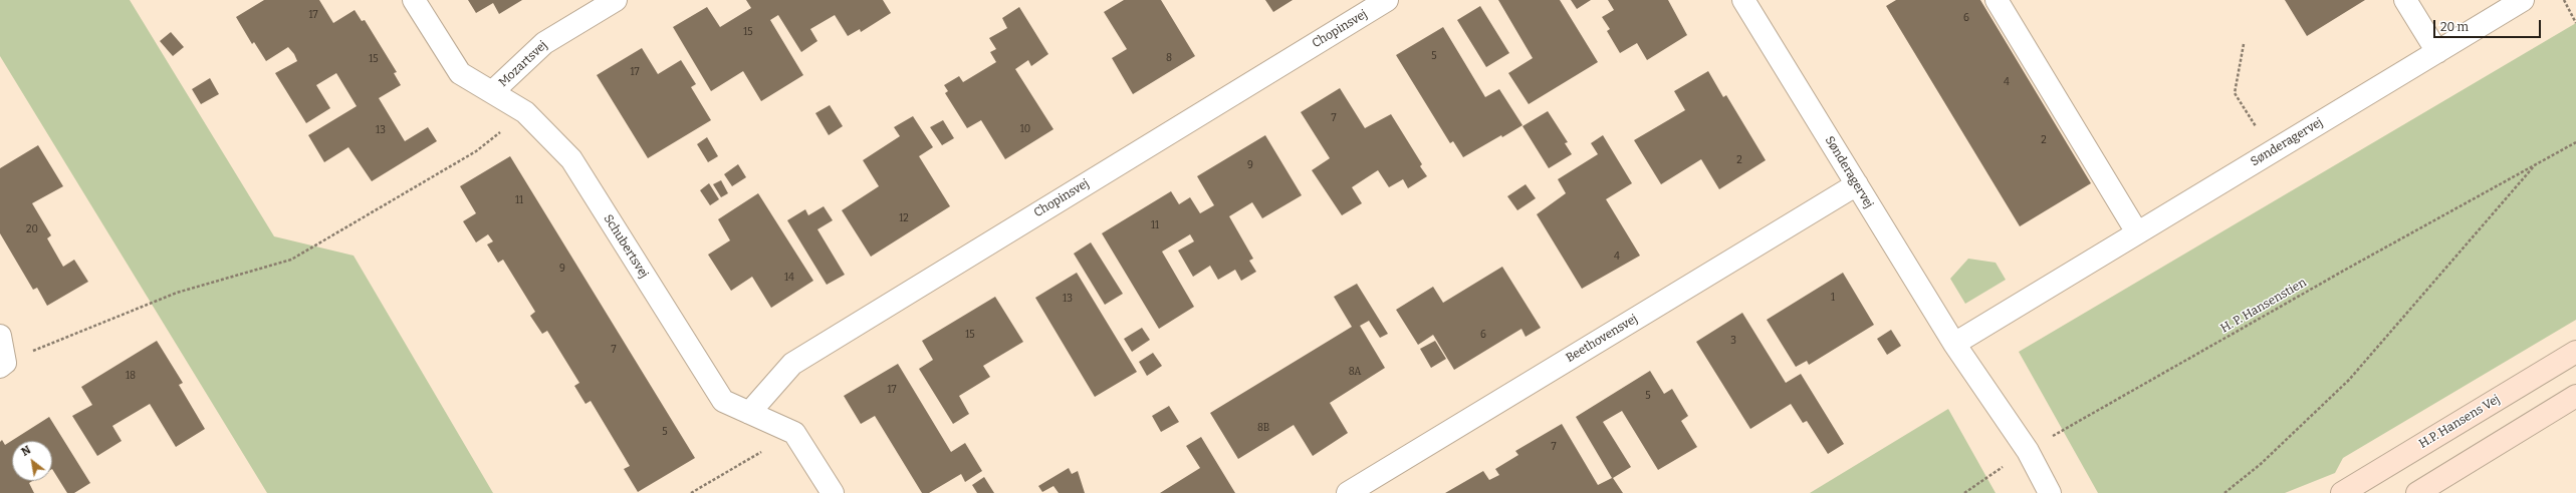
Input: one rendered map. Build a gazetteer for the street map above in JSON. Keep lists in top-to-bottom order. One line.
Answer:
{"streets":{"street":["Chopinsvej","Mozartsvej","Sønderagervej","Schubertsvej","Beethovensvej","H.P. Hansens Vej"],"path":["H. P. Hansenstien"]},"crossings":[["Chopinsvej","Schubertsvej"],["Mozartsvej","Schubertsvej"],["Sønderagervej","H. P. Hansenstien"],["Sønderagervej","Beethovensvej"]],"house_numbers":["17","6","15","5","8","15","17","4","7","10","13","2","2","9","11","12","11","20","4","9","14","1","13","15","6","3","7","8A","18","17","5","8B","5","7"],"scale_bar":"20 m","north":"top left"}
